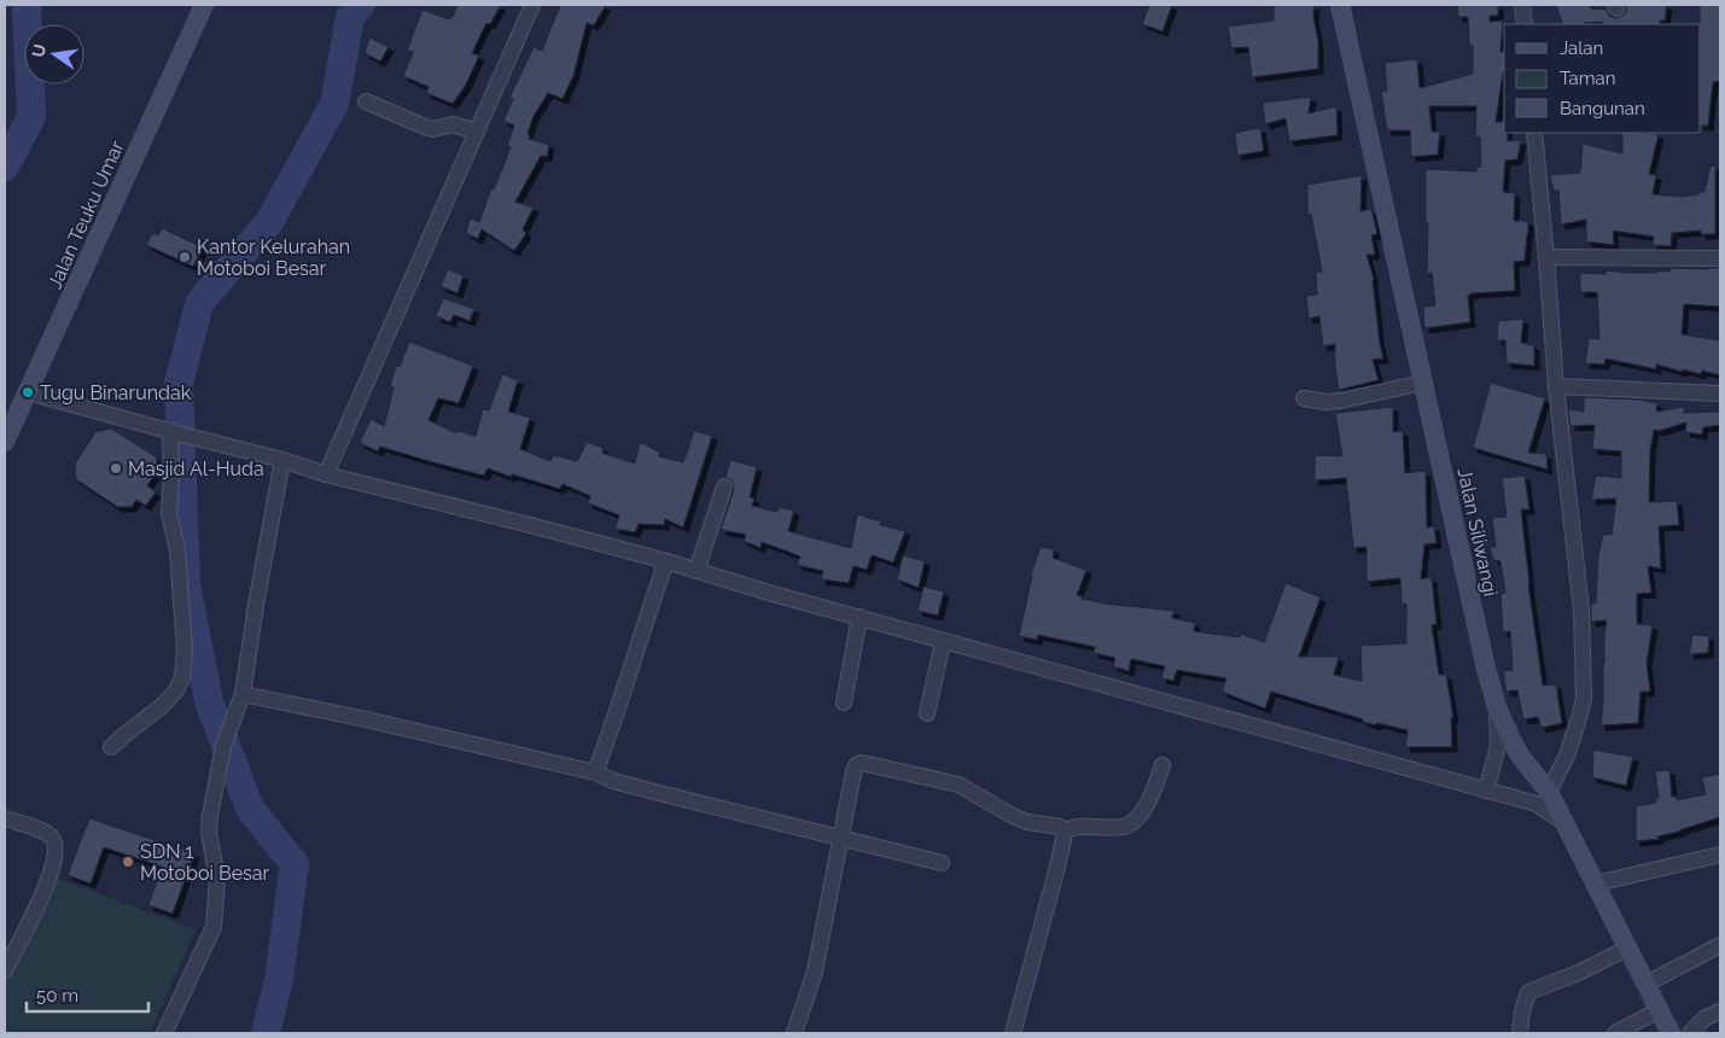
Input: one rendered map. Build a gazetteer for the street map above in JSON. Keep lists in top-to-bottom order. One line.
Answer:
{"streets":{"main road":["Jalan Teuku Umar","Jalan Siliwangi"]},"places":["Kantor Kelurahan Motoboi Besar","Tugu Binarundak","Masjid Al-Huda","SDN 1 Motoboi Besar"],"legend":["Jalan","Taman","Bangunan"],"scale_bar":"50 m","north":"left"}
